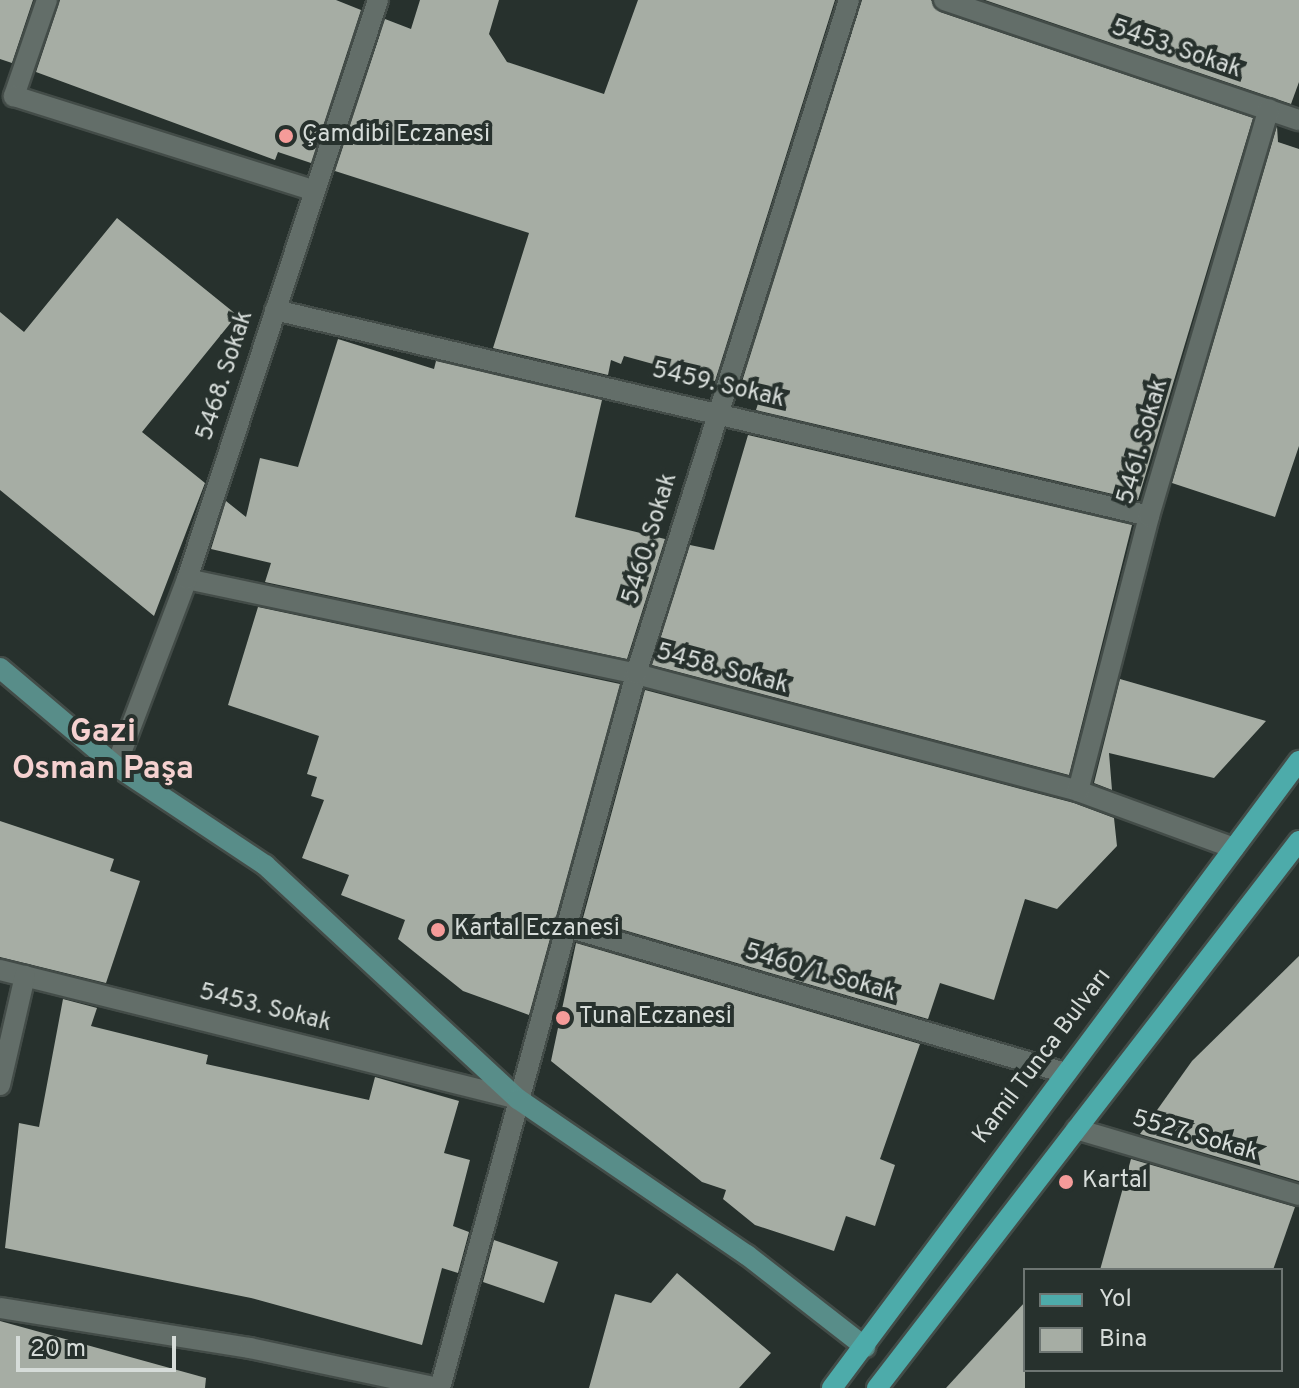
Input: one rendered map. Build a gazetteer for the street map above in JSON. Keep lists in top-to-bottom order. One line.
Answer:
{"streets":{"main road":["Kamil Tunca Bulvarı"],"street":["5453. Sokak","5468. Sokak","5459. Sokak","5461. Sokak","5460. Sokak","5458. Sokak","5460/1. Sokak","5527. Sokak"]},"crossings":[["5453. Sokak","5461. Sokak"],["5453. Sokak","5460. Sokak"],["5468. Sokak","5459. Sokak"],["5468. Sokak","5458. Sokak"],["5459. Sokak","5461. Sokak"],["5459. Sokak","5460. Sokak"],["5461. Sokak","5458. Sokak"],["5460. Sokak","5458. Sokak"],["5460. Sokak","5460/1. Sokak"],["5458. Sokak","Kamil Tunca Bulvarı"],["5460/1. Sokak","Kamil Tunca Bulvarı"]],"districts":["Gazi Osman Paşa"],"places":["Çamdibi Eczanesi","Kartal Eczanesi","Tuna Eczanesi","Kartal"],"legend":["Yol","Bina"],"scale_bar":"20 m"}
